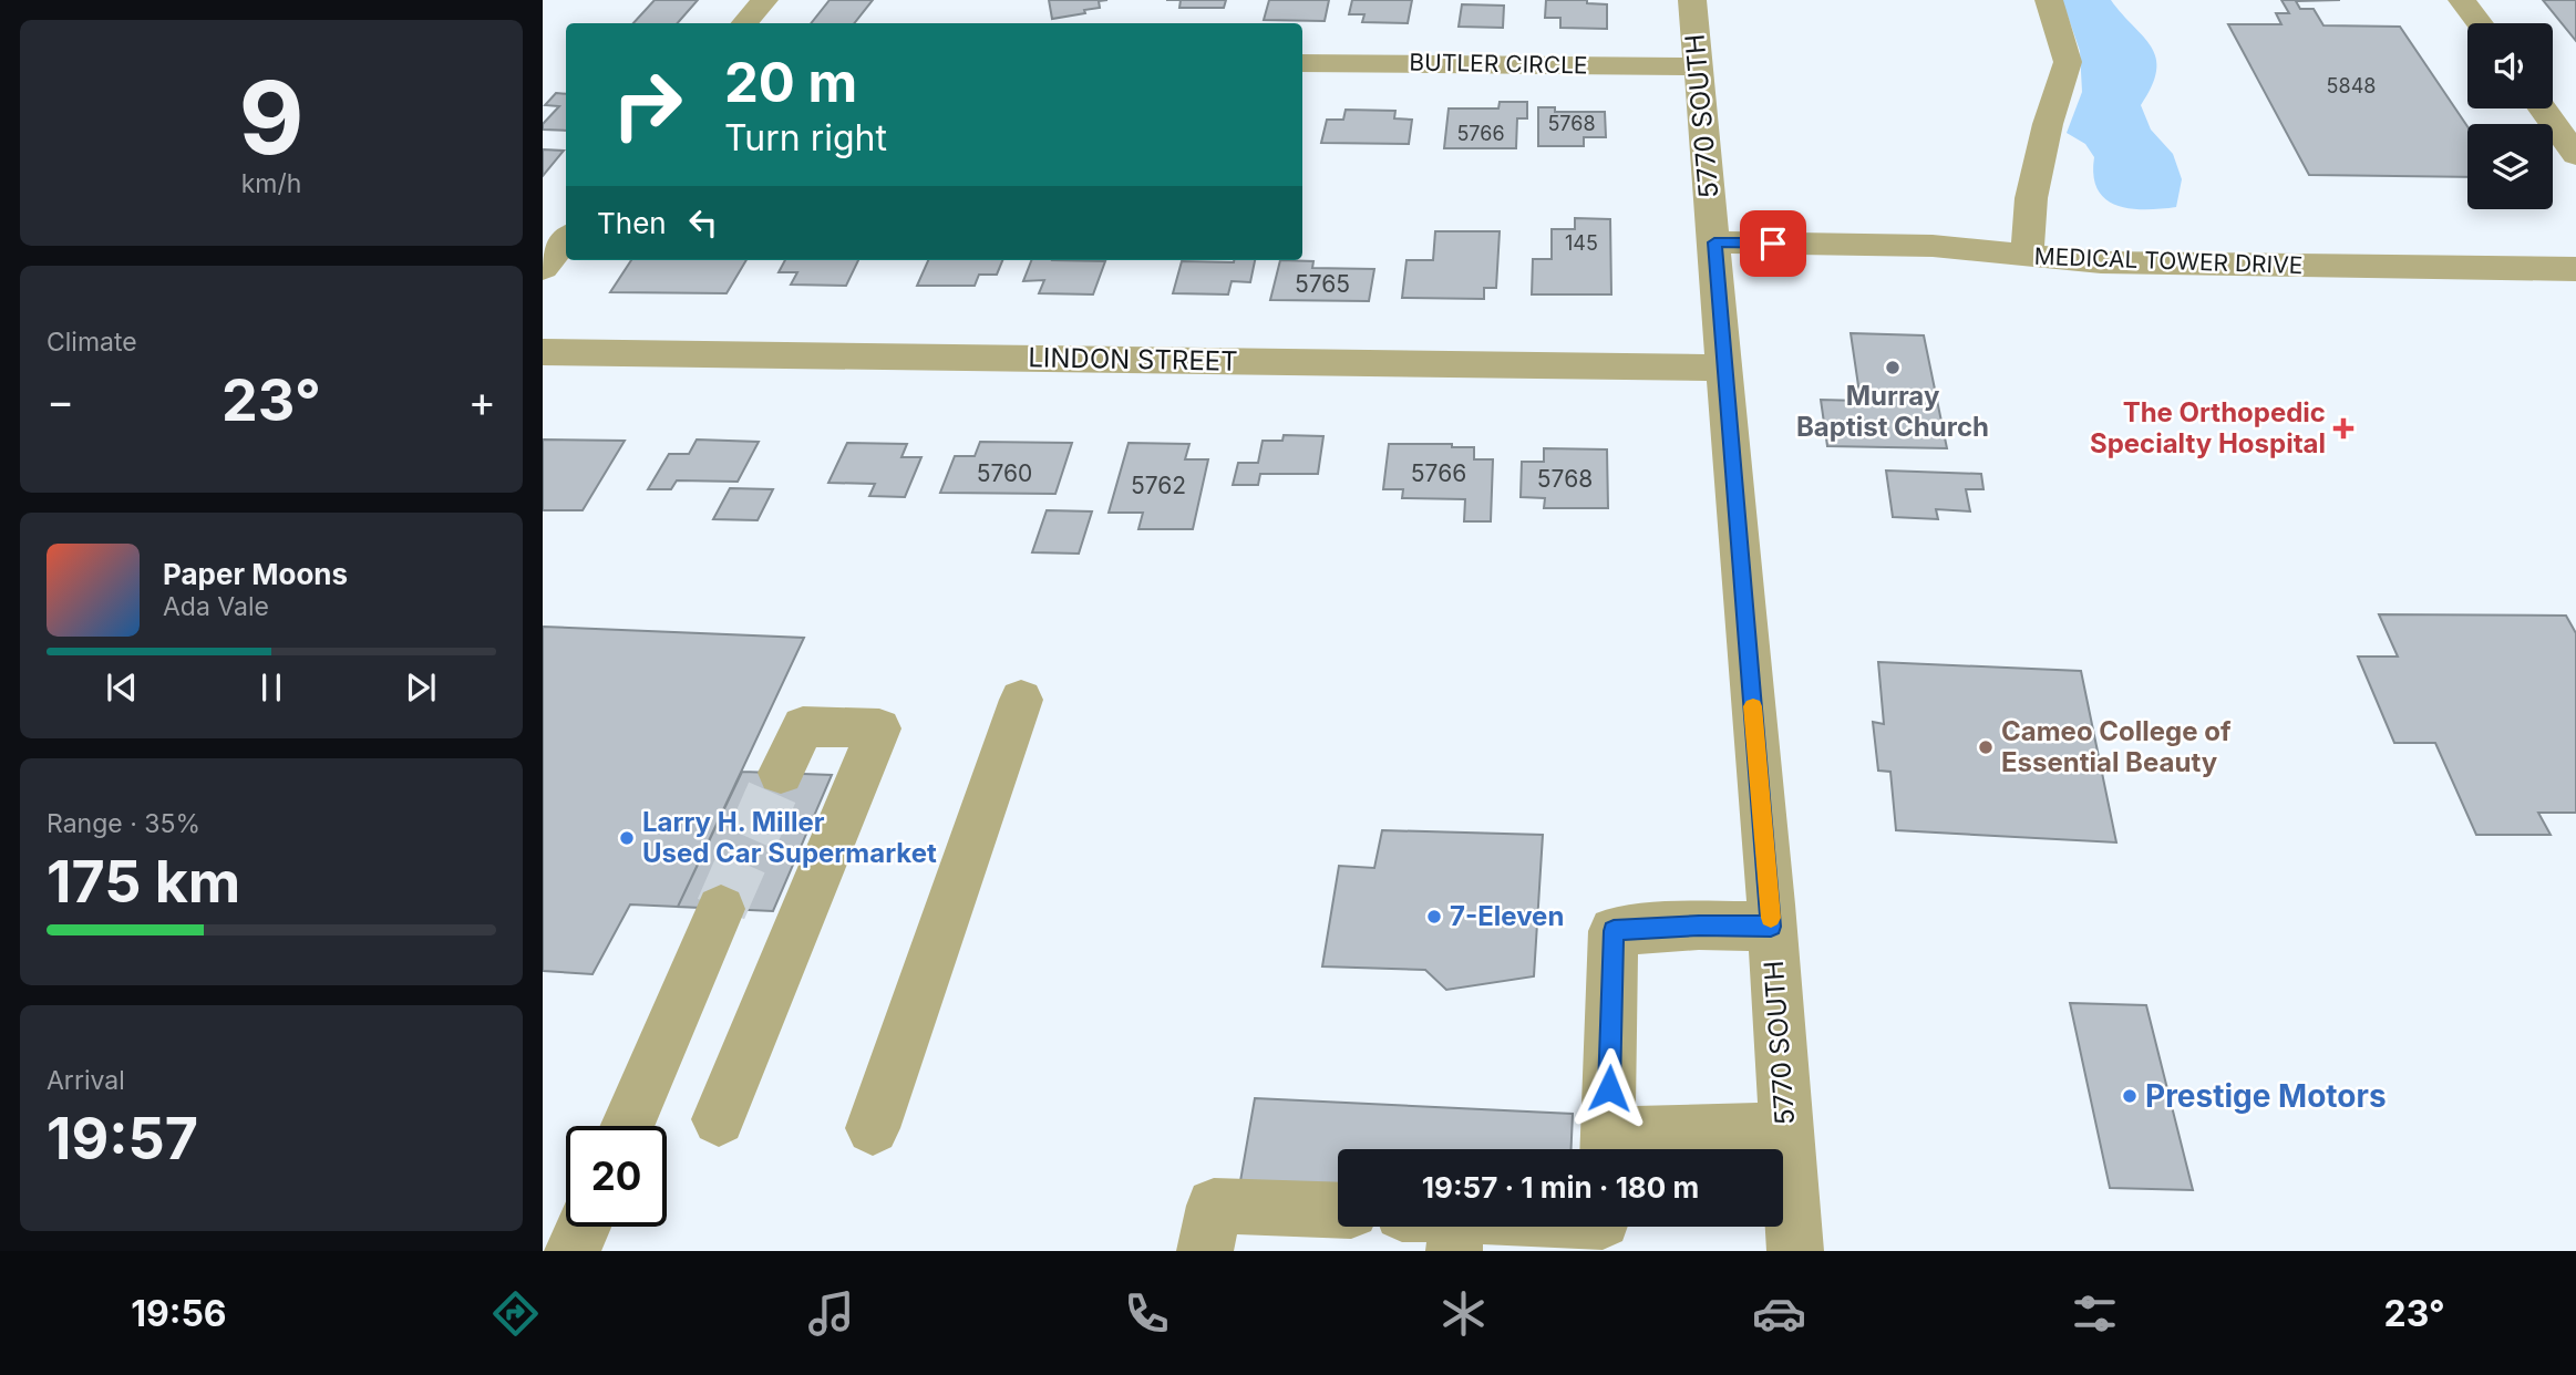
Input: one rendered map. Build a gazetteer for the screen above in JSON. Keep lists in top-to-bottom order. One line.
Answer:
{"streets":{"street":["BUTLER CIRCLE","5770 SOUTH","MEDICAL TOWER DRIVE","LINDON STREET"]},"crossings":[["BUTLER CIRCLE","5770 SOUTH"],["5770 SOUTH","MEDICAL TOWER DRIVE"],["5770 SOUTH","LINDON STREET"]],"places":{"other":["Murray Baptist Church","Cameo College of Essential Beauty","Larry H. Miller Used Car Supermarket","7-Eleven","Prestige Motors"],"health":["The Orthopedic Specialty Hospital"]},"house_numbers":["5848","5768","5766","145","5765","5760","5766","5768","5762"],"page":{"tile":[["9","km/h"],"Climate",["Range · 35%","175 km"],["Arrival","19:57"]],"turn":["20 m","Turn right"],"then":"Then","heat":["−","23°","+"],"song":["Paper Moons","Ada Vale"],"limit":"20","trip":"19:57 · 1 min · 180 m","tabs":["19:56","23°"]}}
